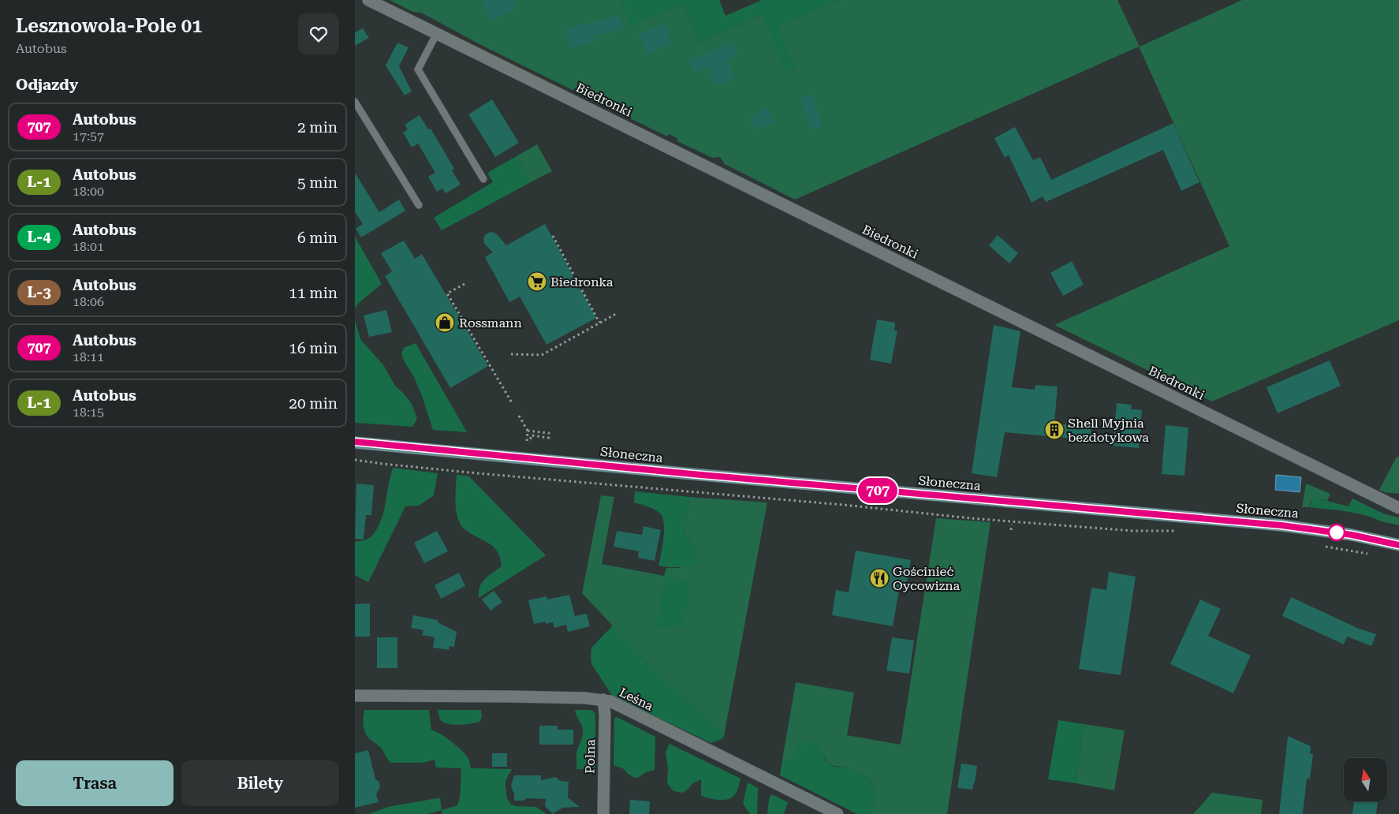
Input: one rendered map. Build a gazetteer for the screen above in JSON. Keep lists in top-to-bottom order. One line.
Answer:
{"streets":{"main road":["Słoneczna"],"street":["Biedronki","Leśna","Polna"]},"crossings":[["Leśna","Polna"]],"places":{"supermarket":["Biedronka"],"shop":["Rossmann"],"building":["Shell Myjnia bezdotykowa"],"restaurant":["Gościnieć Oycowizna"]},"lines":["bus line 707"],"north":"top","page":{"heading":[["Lesznowola-Pole 01","Autobus"],"Odjazdy"],"on_map":"707","list":[{"mark":"707","name":"Autobus","note":"17:57","value":"2 min"},{"mark":"L-1","name":"Autobus","note":"18:00","value":"5 min"},{"mark":"L-4","name":"Autobus","note":"18:01","value":"6 min"},{"mark":"L-3","name":"Autobus","note":"18:06","value":"11 min"},{"mark":"707","name":"Autobus","note":"18:11","value":"16 min"},{"mark":"L-1","name":"Autobus","note":"18:15","value":"20 min"}],"buttons":["Trasa","Bilety"]}}
